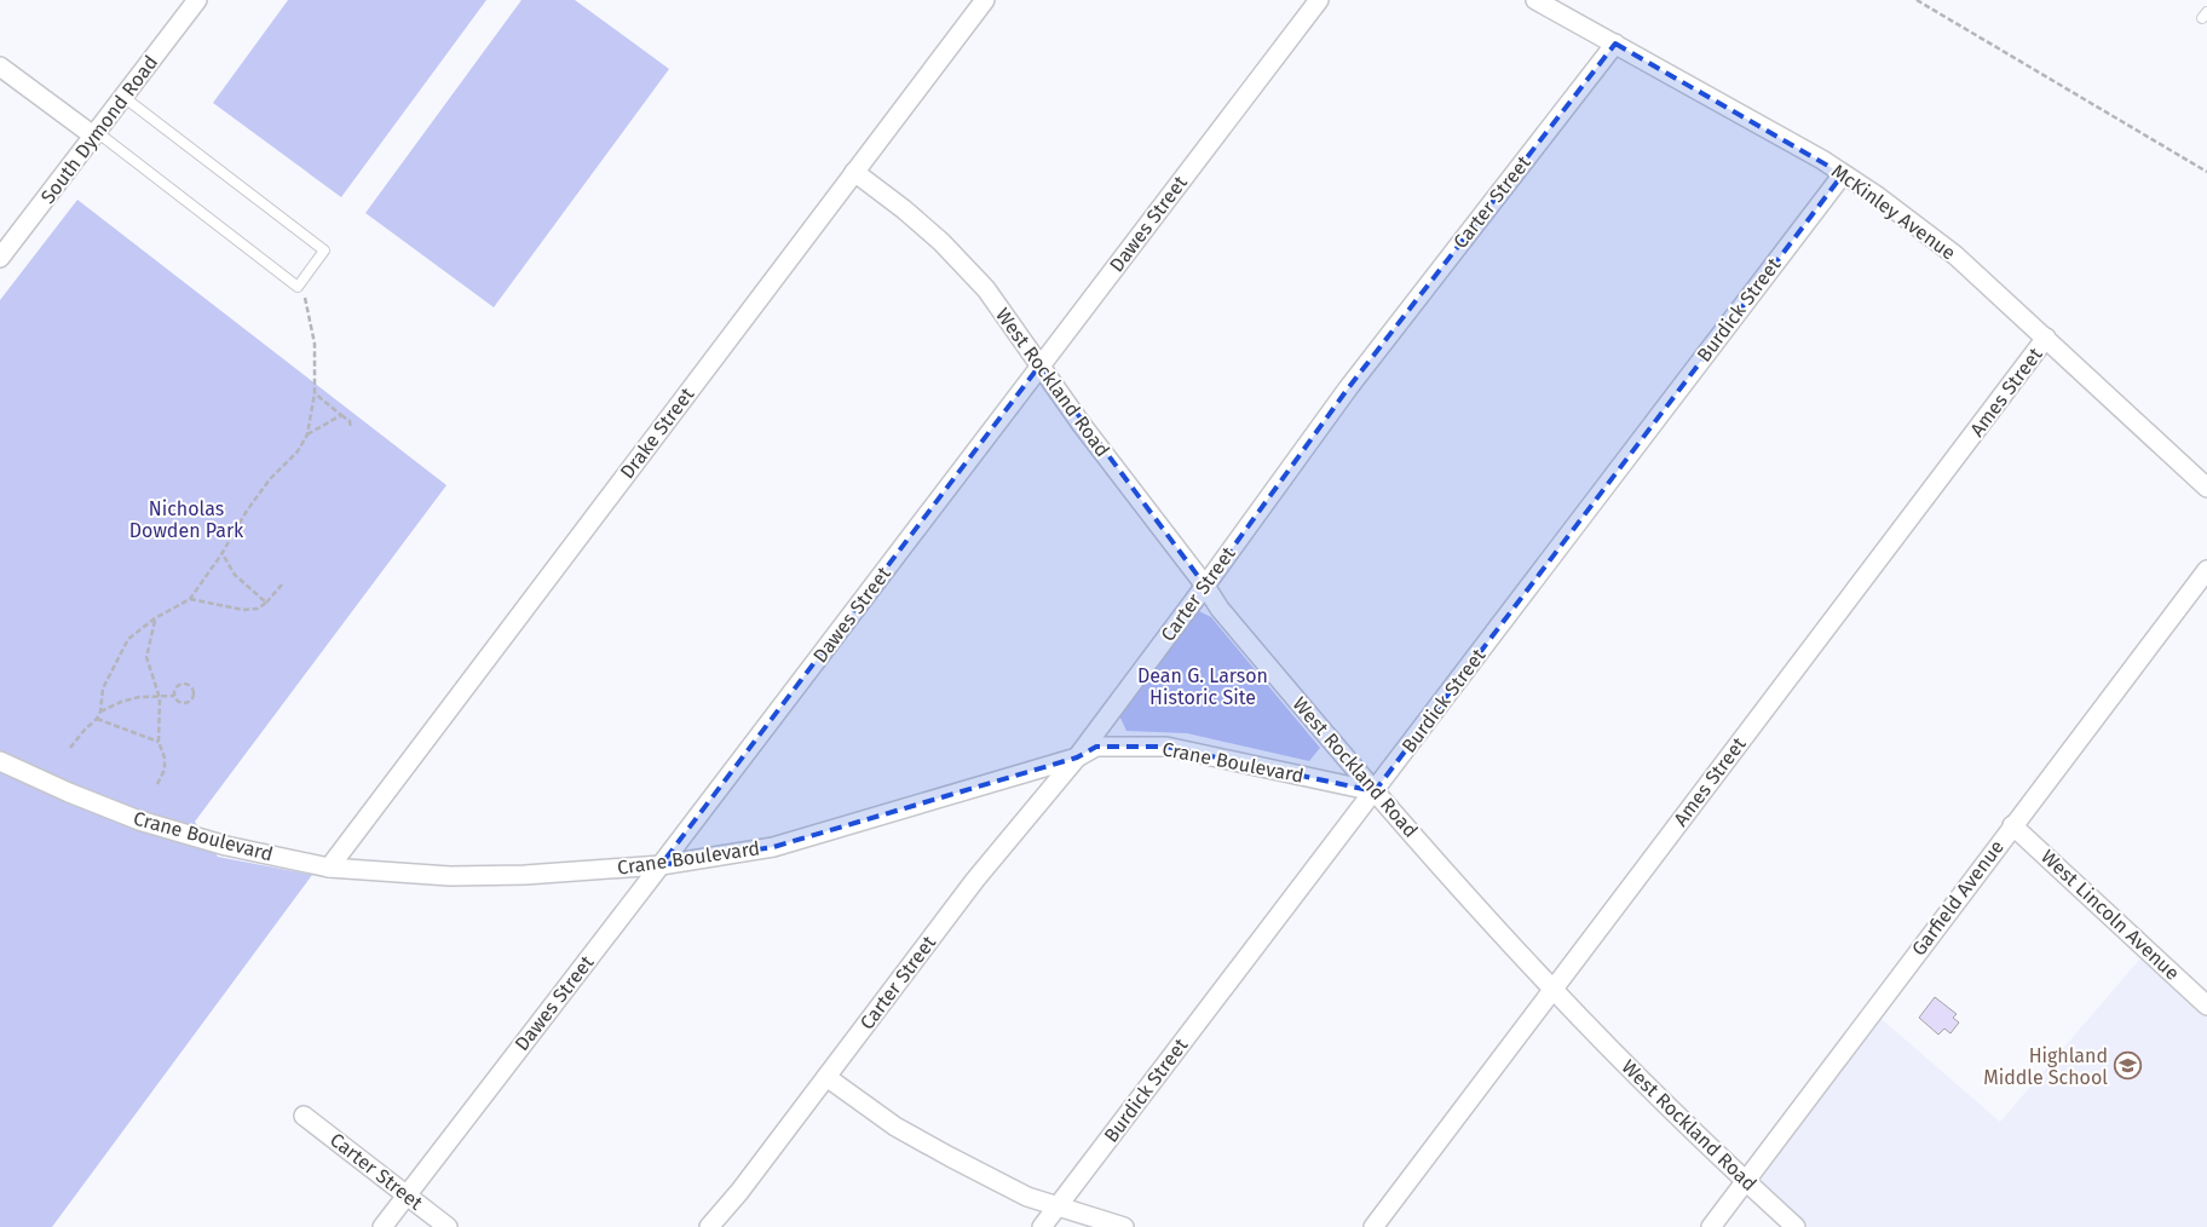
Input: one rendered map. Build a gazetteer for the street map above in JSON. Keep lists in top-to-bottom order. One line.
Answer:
{"streets":{"street":["South Dymond Road","Carter Street","McKinley Avenue","Dawes Street","Burdick Street","West Rockland Road","Ames Street","Drake Street","Crane Boulevard","Garfield Avenue","West Lincoln Avenue"]},"crossings":[["Carter Street","McKinley Avenue"],["Carter Street","Dawes Street"],["Carter Street","West Rockland Road"],["Carter Street","Crane Boulevard"],["McKinley Avenue","Burdick Street"],["McKinley Avenue","Ames Street"],["Dawes Street","West Rockland Road"],["Dawes Street","Crane Boulevard"],["Burdick Street","West Rockland Road"],["Burdick Street","Crane Boulevard"],["West Rockland Road","Ames Street"],["West Rockland Road","Drake Street"],["West Rockland Road","Crane Boulevard"],["West Rockland Road","Garfield Avenue"],["Drake Street","Crane Boulevard"],["Garfield Avenue","West Lincoln Avenue"]],"parks":["Nicholas Dowden Park","Dean G. Larson Historic Site"],"places":{"school or university":["Highland Middle School"]}}
